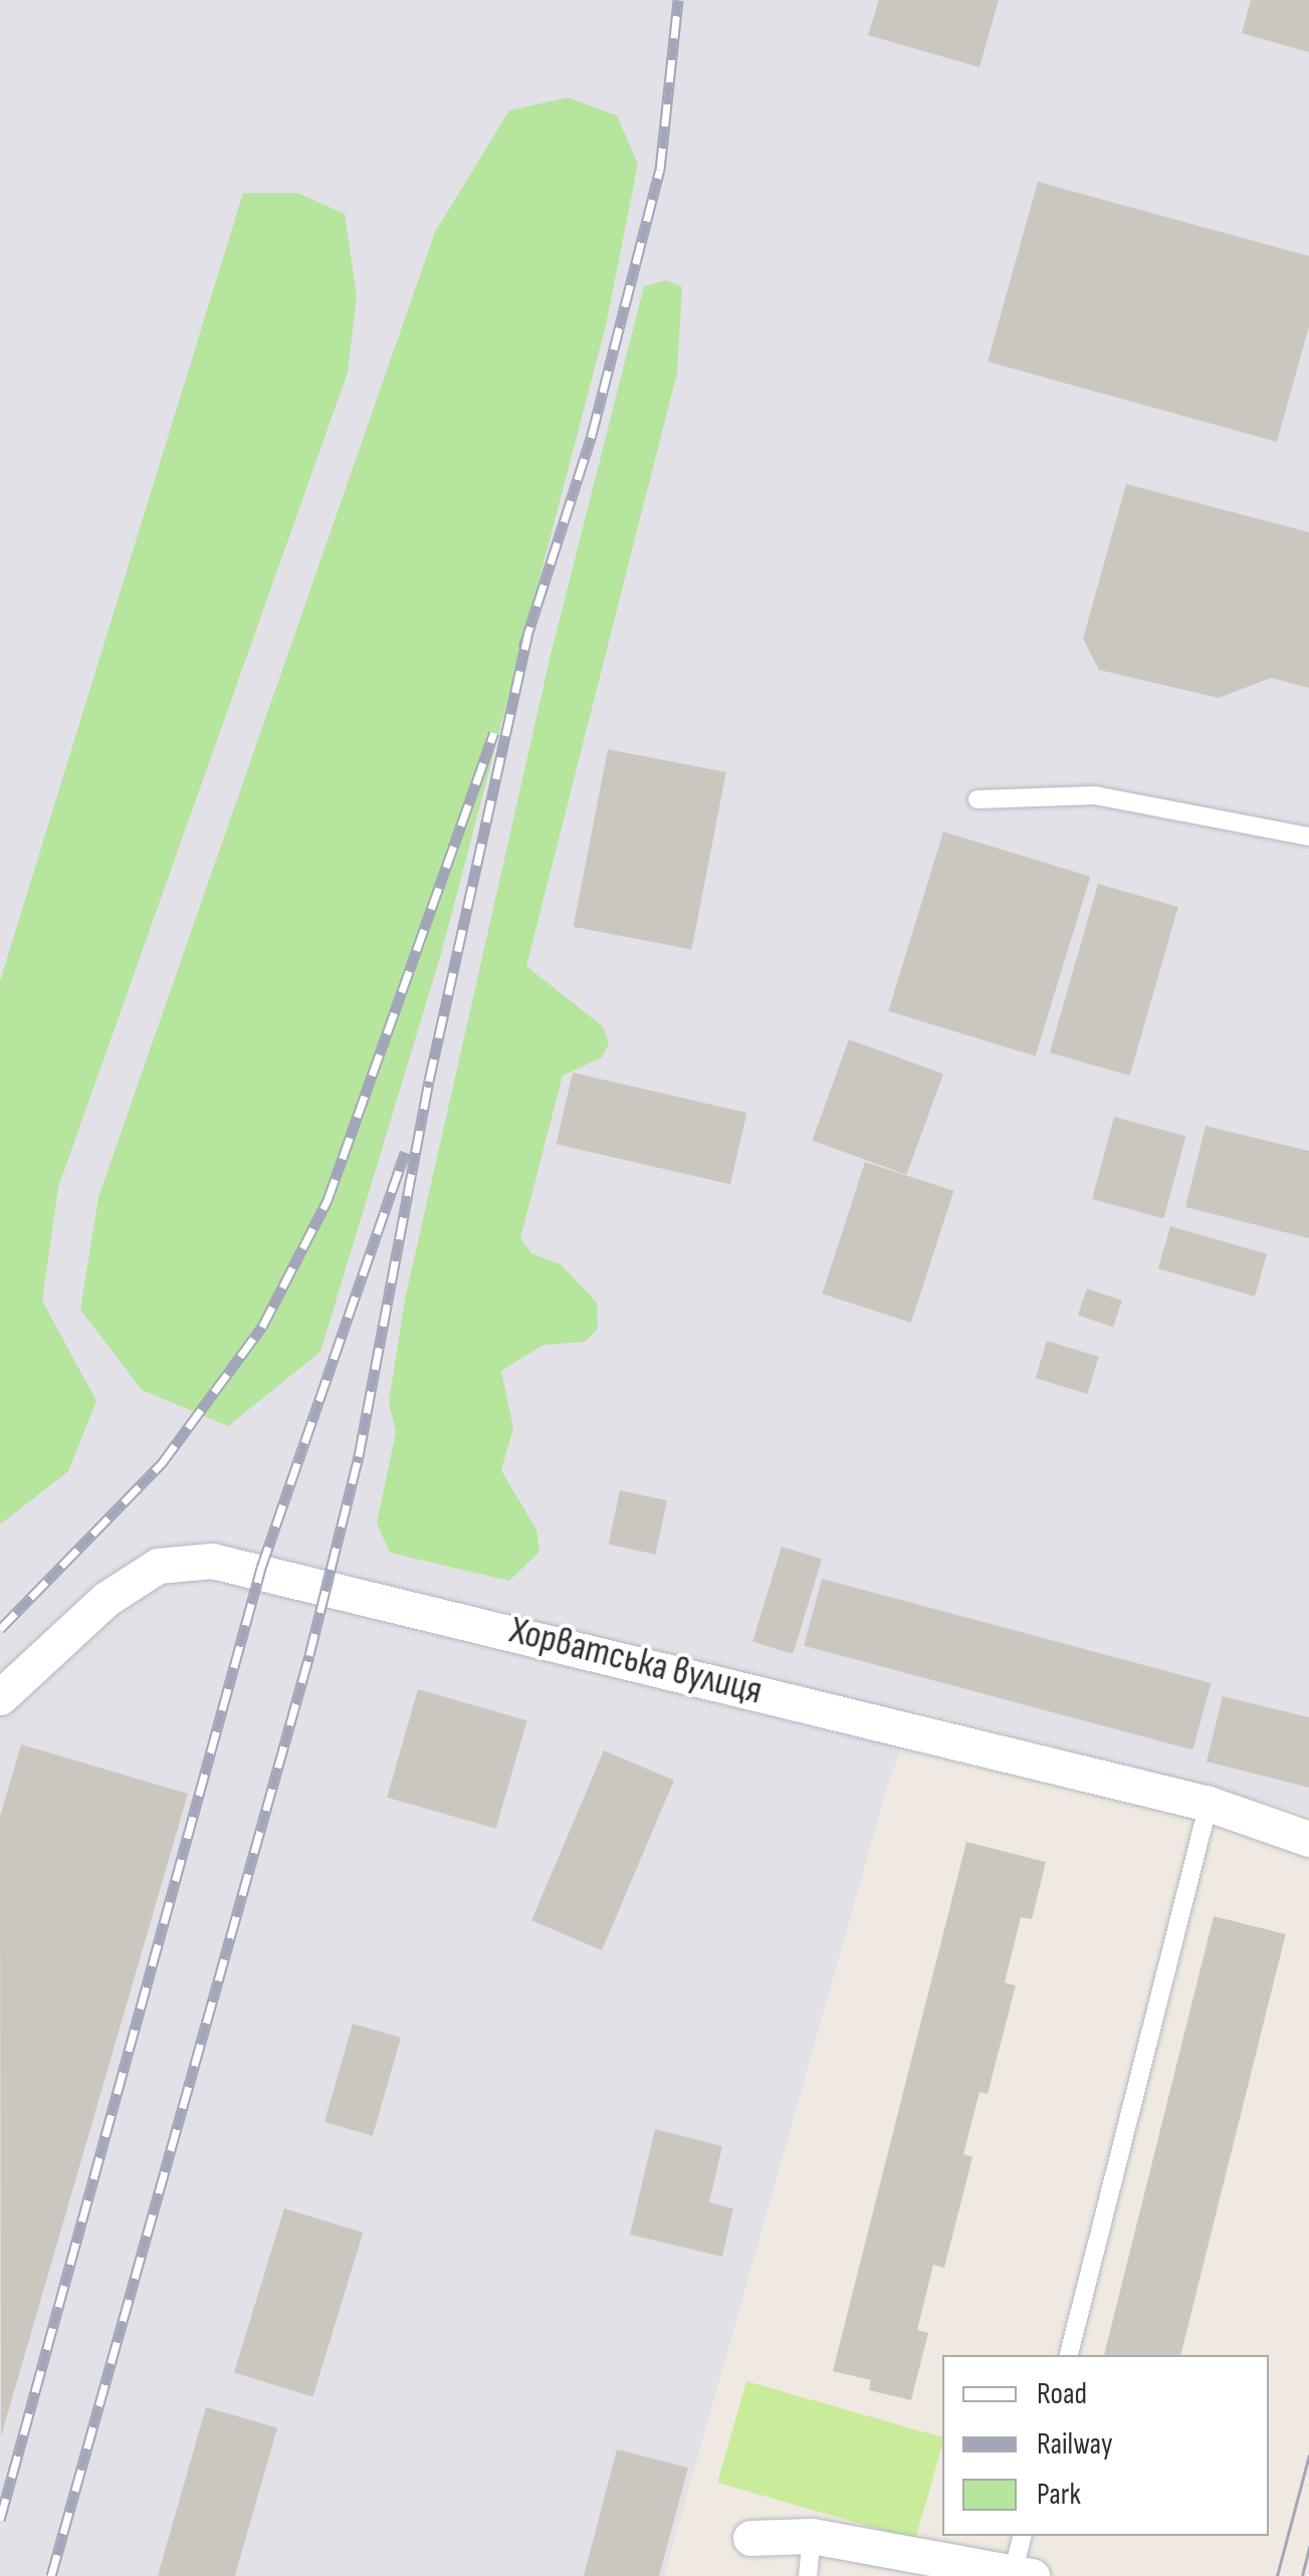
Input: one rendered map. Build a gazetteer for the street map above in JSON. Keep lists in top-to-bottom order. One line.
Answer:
{"streets":{"street":["Хорватська вулиця"]},"legend":["Road","Railway","Park"]}
